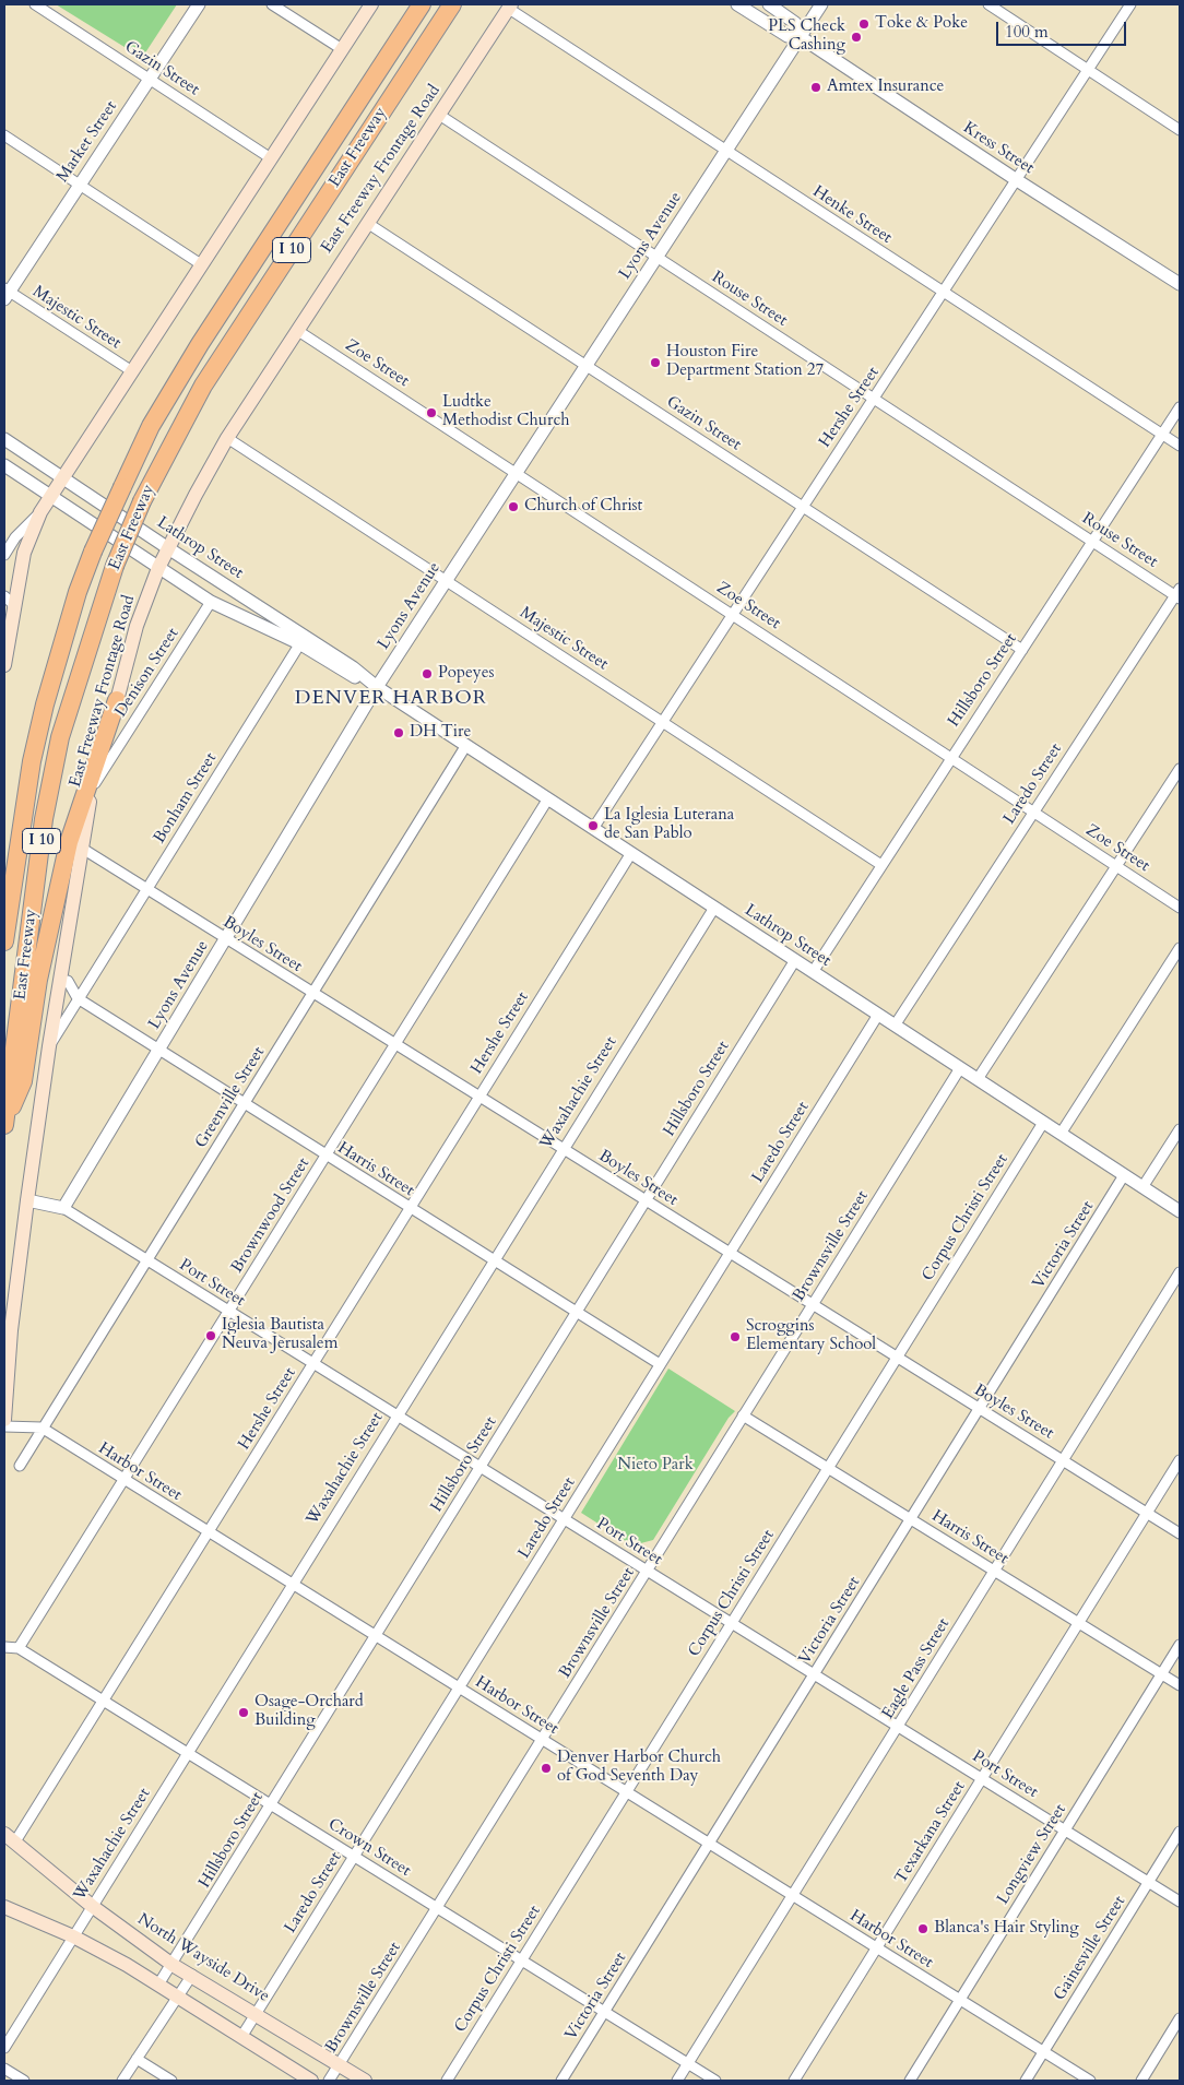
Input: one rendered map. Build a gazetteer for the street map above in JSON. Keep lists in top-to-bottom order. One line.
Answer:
{"streets":{"highway":["East Freeway","I 10"],"main road":["East Freeway Frontage Road","North Wayside Drive"],"street":["Gazin Street","Market Street","Kress Street","Henke Street","Lyons Avenue","Rouse Street","Majestic Street","Zoe Street","Hershe Street","Lathrop Street","Denison Street","Hillsboro Street","Laredo Street","Bonham Street","Boyles Street","Waxahachie Street","Greenville Street","Harris Street","Brownwood Street","Corpus Christi Street","Victoria Street","Brownsville Street","Port Street","Harbor Street","Eagle Pass Street","Texarkana Street","Crown Street","Longview Street","Gainesville Street"]},"crossings":[["Gazin Street","Market Street"],["Gazin Street","East Freeway Frontage Road"],["Gazin Street","Lyons Avenue"],["Gazin Street","Hershe Street"],["Gazin Street","Hillsboro Street"],["Market Street","Majestic Street"],["Kress Street","Lyons Avenue"],["Kress Street","Hershe Street"],["East Freeway Frontage Road","Henke Street"],["East Freeway Frontage Road","Rouse Street"],["East Freeway Frontage Road","Majestic Street"],["East Freeway Frontage Road","Zoe Street"],["East Freeway Frontage Road","Lathrop Street"],["East Freeway Frontage Road","Denison Street"],["East Freeway Frontage Road","Bonham Street"],["East Freeway Frontage Road","Boyles Street"],["Henke Street","Lyons Avenue"],["Henke Street","Hershe Street"],["Henke Street","Hillsboro Street"],["Lyons Avenue","Rouse Street"],["Lyons Avenue","Majestic Street"],["Lyons Avenue","Zoe Street"],["Lyons Avenue","Lathrop Street"],["Lyons Avenue","Boyles Street"],["Lyons Avenue","Harris Street"],["Lyons Avenue","Port Street"],["Rouse Street","Hershe Street"],["Rouse Street","Hillsboro Street"],["Rouse Street","Laredo Street"],["Majestic Street","Hershe Street"],["Majestic Street","Hillsboro Street"],["Zoe Street","Hershe Street"],["Zoe Street","Hillsboro Street"],["Zoe Street","Laredo Street"],["Hershe Street","Lathrop Street"],["Hershe Street","Boyles Street"],["Hershe Street","Harris Street"],["Hershe Street","Port Street"],["Hershe Street","Harbor Street"],["Hershe Street","Crown Street"],["Hershe Street","North Wayside Drive"],["Lathrop Street","Denison Street"],["Lathrop Street","Hillsboro Street"],["Lathrop Street","Laredo Street"],["Lathrop Street","Bonham Street"],["Lathrop Street","Waxahachie Street"],["Lathrop Street","Greenville Street"],["Lathrop Street","Brownwood Street"],["Lathrop Street","Corpus Christi Street"],["Lathrop Street","Victoria Street"],["Lathrop Street","Brownsville Street"],["Hillsboro Street","Boyles Street"],["Hillsboro Street","Harris Street"],["Hillsboro Street","Port Street"],["Hillsboro Street","Harbor Street"],["Hillsboro Street","Crown Street"],["Hillsboro Street","North Wayside Drive"],["Laredo Street","Boyles Street"],["Laredo Street","Harris Street"],["Laredo Street","Port Street"],["Laredo Street","Harbor Street"],["Laredo Street","Crown Street"],["Laredo Street","North Wayside Drive"],["Bonham Street","Boyles Street"],["Bonham Street","Harris Street"],["Boyles Street","Waxahachie Street"],["Boyles Street","Greenville Street"],["Boyles Street","Brownwood Street"],["Boyles Street","Corpus Christi Street"],["Boyles Street","Victoria Street"],["Boyles Street","Brownsville Street"],["Boyles Street","Eagle Pass Street"],["Boyles Street","Texarkana Street"],["Waxahachie Street","Harris Street"],["Waxahachie Street","Port Street"],["Waxahachie Street","Harbor Street"],["Waxahachie Street","Crown Street"],["Waxahachie Street","North Wayside Drive"],["Greenville Street","Harris Street"],["Greenville Street","Port Street"],["Greenville Street","Harbor Street"],["Harris Street","Brownwood Street"],["Harris Street","Corpus Christi Street"],["Harris Street","Victoria Street"],["Harris Street","Brownsville Street"],["Harris Street","Eagle Pass Street"],["Harris Street","Texarkana Street"],["Harris Street","Longview Street"],["Brownwood Street","Port Street"],["Brownwood Street","Harbor Street"],["Brownwood Street","Crown Street"],["Corpus Christi Street","Port Street"],["Corpus Christi Street","Harbor Street"],["Corpus Christi Street","Crown Street"],["Victoria Street","Port Street"],["Victoria Street","Harbor Street"],["Victoria Street","Crown Street"],["Brownsville Street","Port Street"],["Brownsville Street","Harbor Street"],["Brownsville Street","Crown Street"],["Brownsville Street","North Wayside Drive"],["Port Street","Eagle Pass Street"],["Port Street","Texarkana Street"],["Port Street","Longview Street"],["Port Street","Gainesville Street"],["Harbor Street","Eagle Pass Street"],["Harbor Street","Texarkana Street"],["Harbor Street","Longview Street"],["Harbor Street","Gainesville Street"],["Eagle Pass Street","Crown Street"]],"districts":["DENVER HARBOR"],"parks":["Nieto Park"],"places":["Toke & Poke","PLS Check Cashing","Amtex Insurance","Houston Fire Department Station 27","Ludtke Methodist Church","Church of Christ","Popeyes","DH Tire","La Iglesia Luterana de San Pablo","Iglesia Bautista Neuva Jerusalem","Scroggins Elementary School","Osage-Orchard Building","Denver Harbor Church of God Seventh Day","Blanca's Hair Styling"],"scale_bar":"100 m"}
